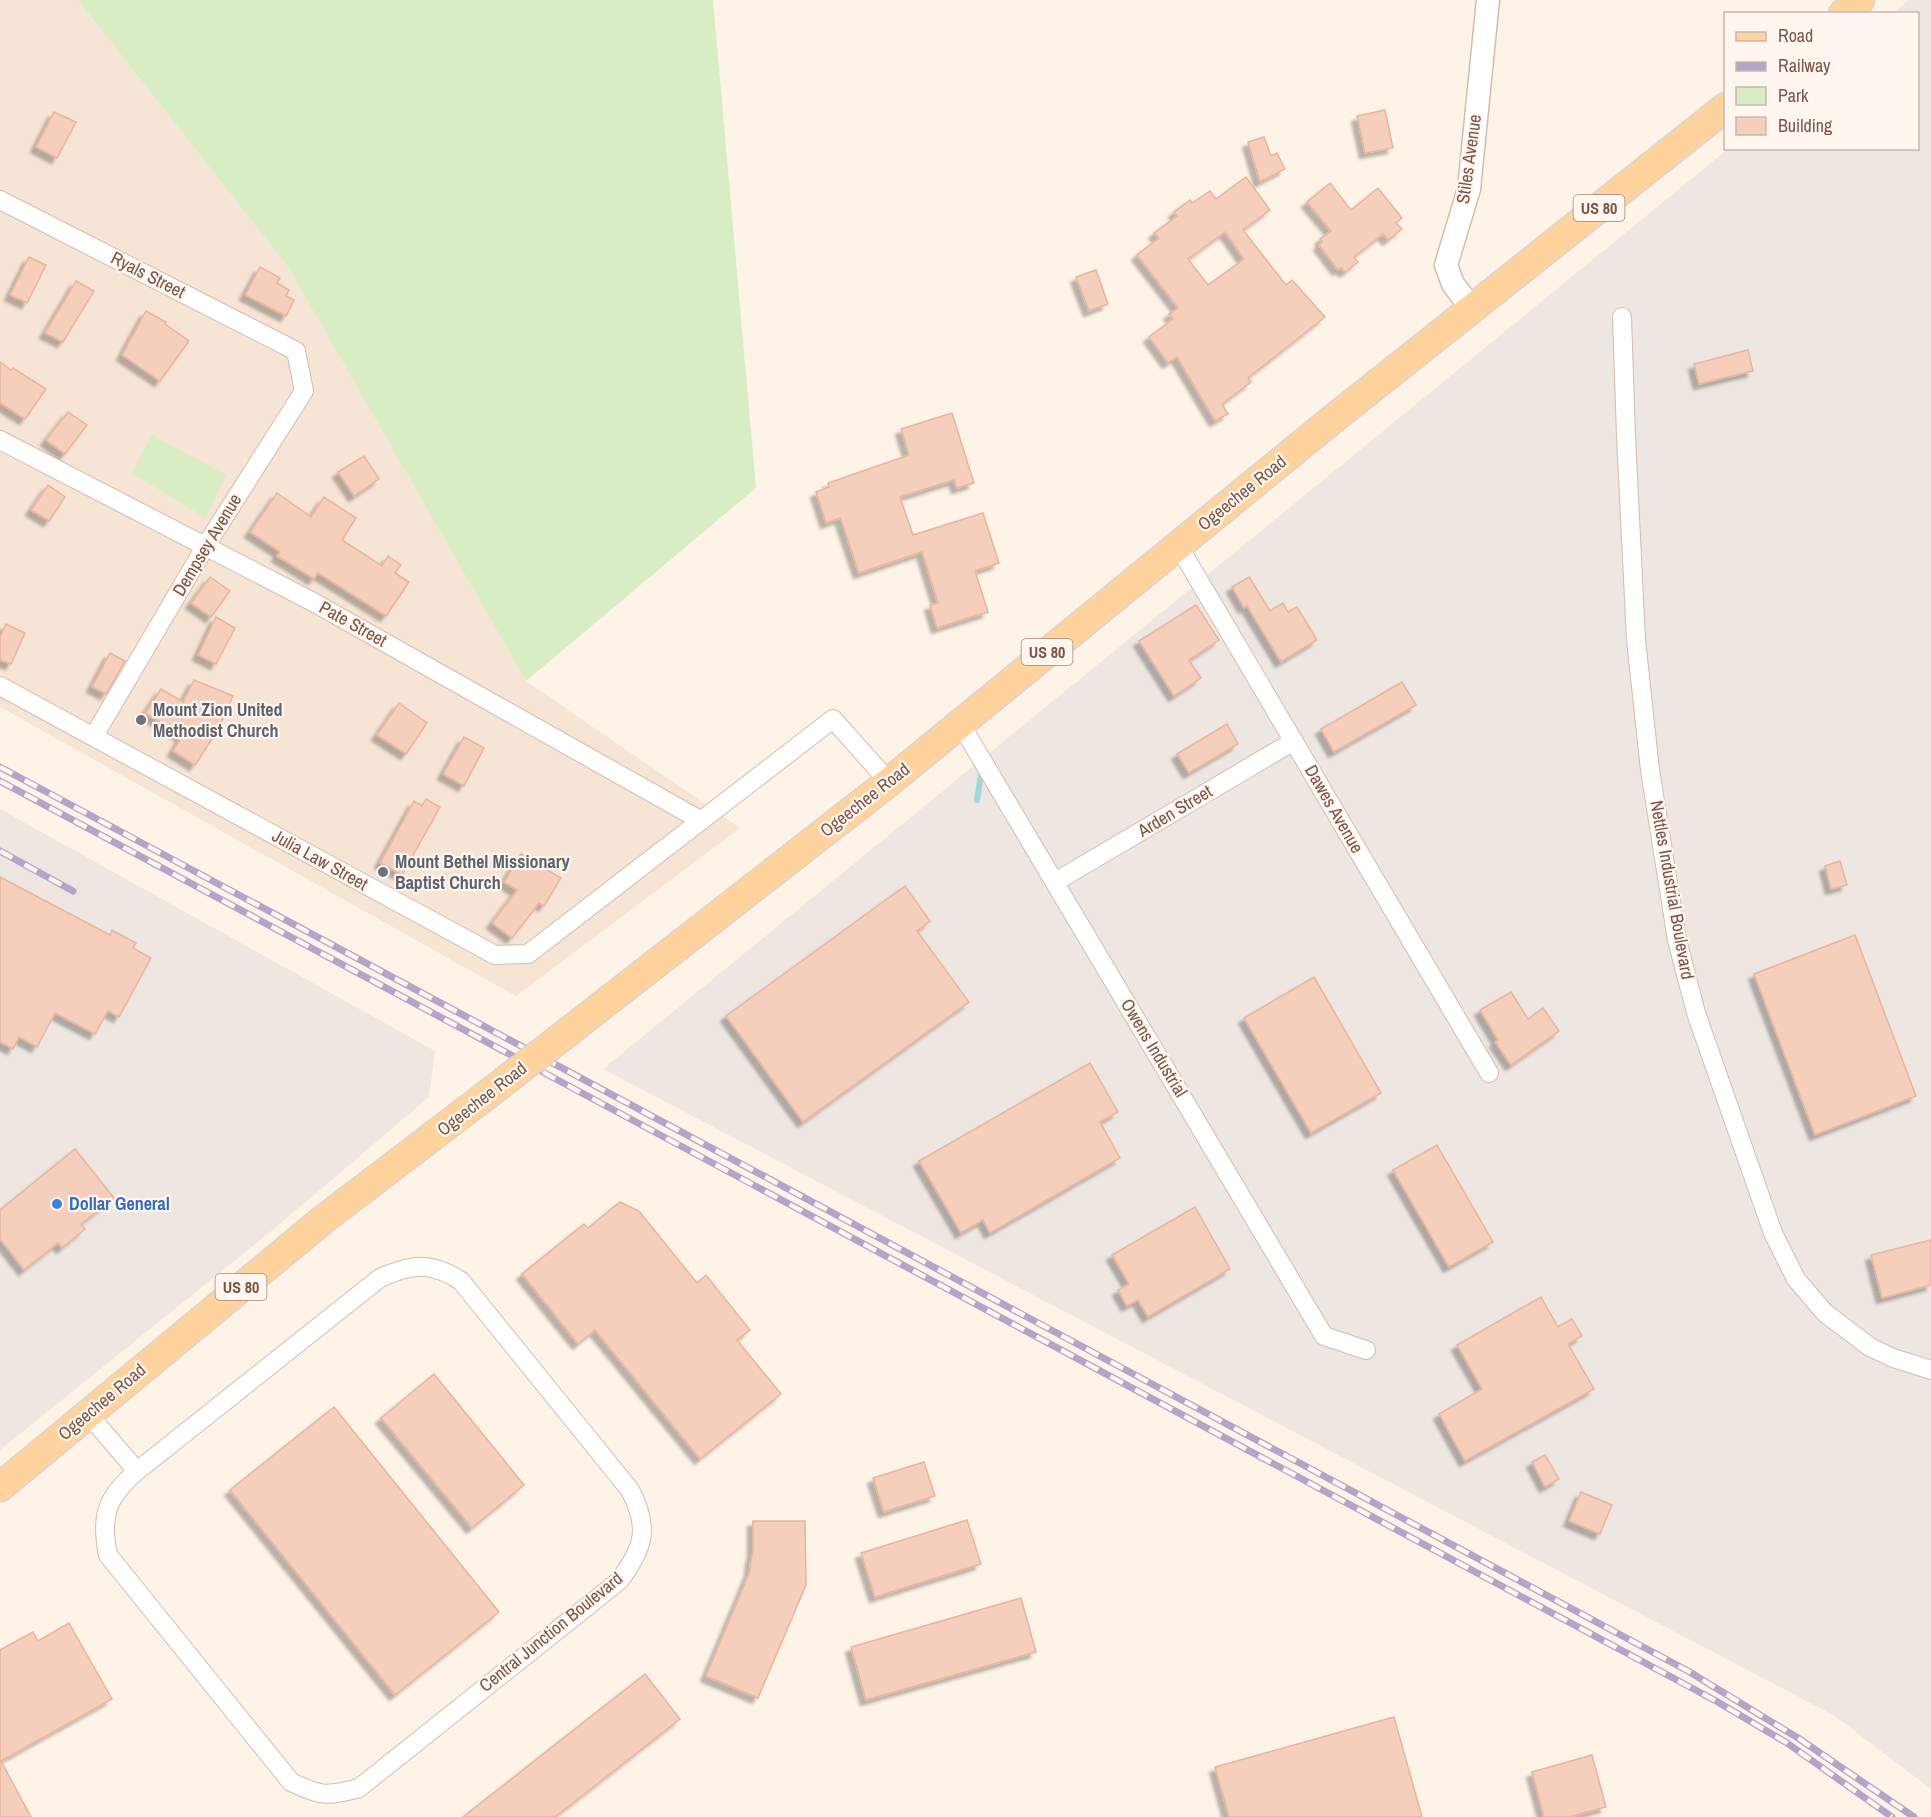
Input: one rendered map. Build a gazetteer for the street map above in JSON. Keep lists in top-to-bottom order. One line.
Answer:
{"streets":{"main road":["US 80","Ogeechee Road"],"street":["Stiles Avenue","Ryals Street","Dempsey Avenue","Pate Street","Dawes Avenue","Arden Street","Julia Law Street","Nettles Industrial Boulevard","Owens Industrial","Central Junction Boulevard"]},"crossings":[["Stiles Avenue","Ogeechee Road"],["Ryals Street","Dempsey Avenue"],["Ogeechee Road","Dawes Avenue"],["Ogeechee Road","Julia Law Street"],["Ogeechee Road","Owens Industrial"],["Dempsey Avenue","Pate Street"],["Dempsey Avenue","Julia Law Street"],["Pate Street","Julia Law Street"],["Dawes Avenue","Arden Street"],["Arden Street","Owens Industrial"]],"places":["Mount Zion United Methodist Church","Mount Bethel Missionary Baptist Church","Dollar General"],"legend":["Road","Railway","Park","Building"]}
